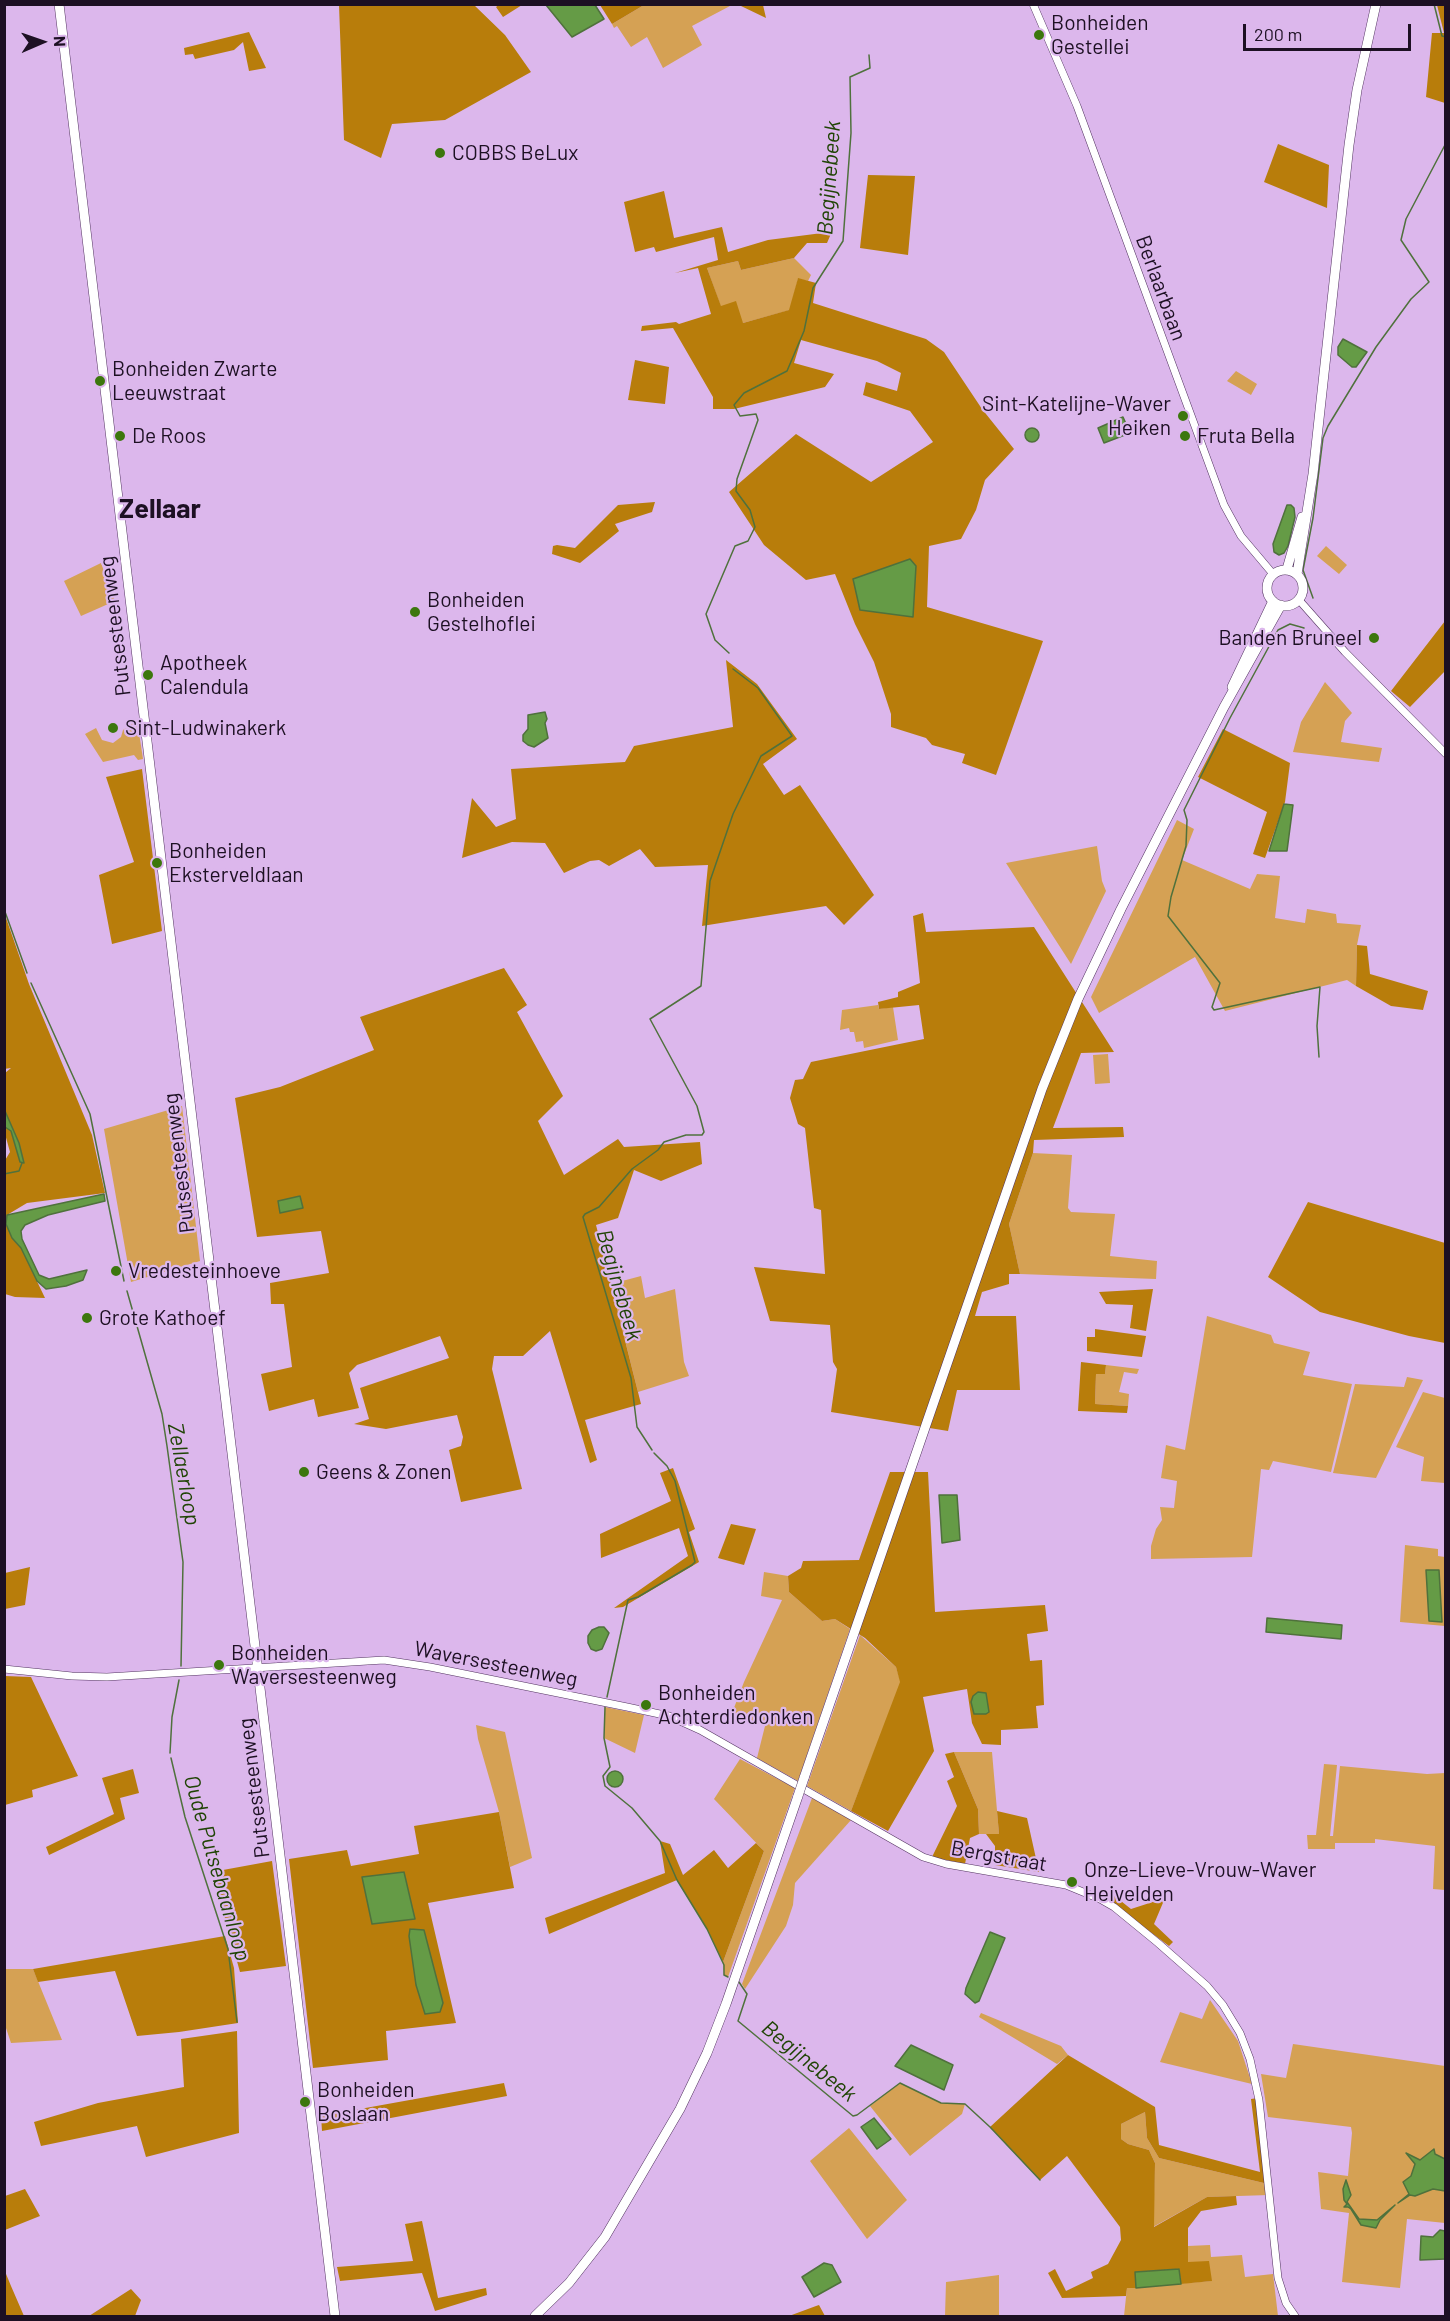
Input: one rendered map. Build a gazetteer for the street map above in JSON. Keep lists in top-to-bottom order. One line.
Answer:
{"streets":{"main road":["Putsesteenweg"],"street":["Berlaarbaan","Waversesteenweg","Bergstraat"]},"crossings":[["Putsesteenweg","Waversesteenweg"],["Waversesteenweg","Bergstraat"]],"districts":["Zellaar"],"water":["Begijnebeek","Zellaerloop","Oude Putsebaanloop"],"places":["Bonheiden Gestellei","COBBS BeLux","Bonheiden Zwarte Leeuwstraat","Sint-Katelijne-Waver Heiken","De Roos","Fruta Bella","Bonheiden Gestelhoflei","Banden Bruneel","Apotheek Calendula","Sint-Ludwinakerk","Bonheiden Eksterveldlaan","Vredesteinhoeve","Grote Kathoef","Geens & Zonen","Bonheiden Waversesteenweg","Bonheiden Achterdiedonken","Onze-Lieve-Vrouw-Waver Heivelden","Bonheiden Boslaan"],"scale_bar":"200 m","north":"right"}
